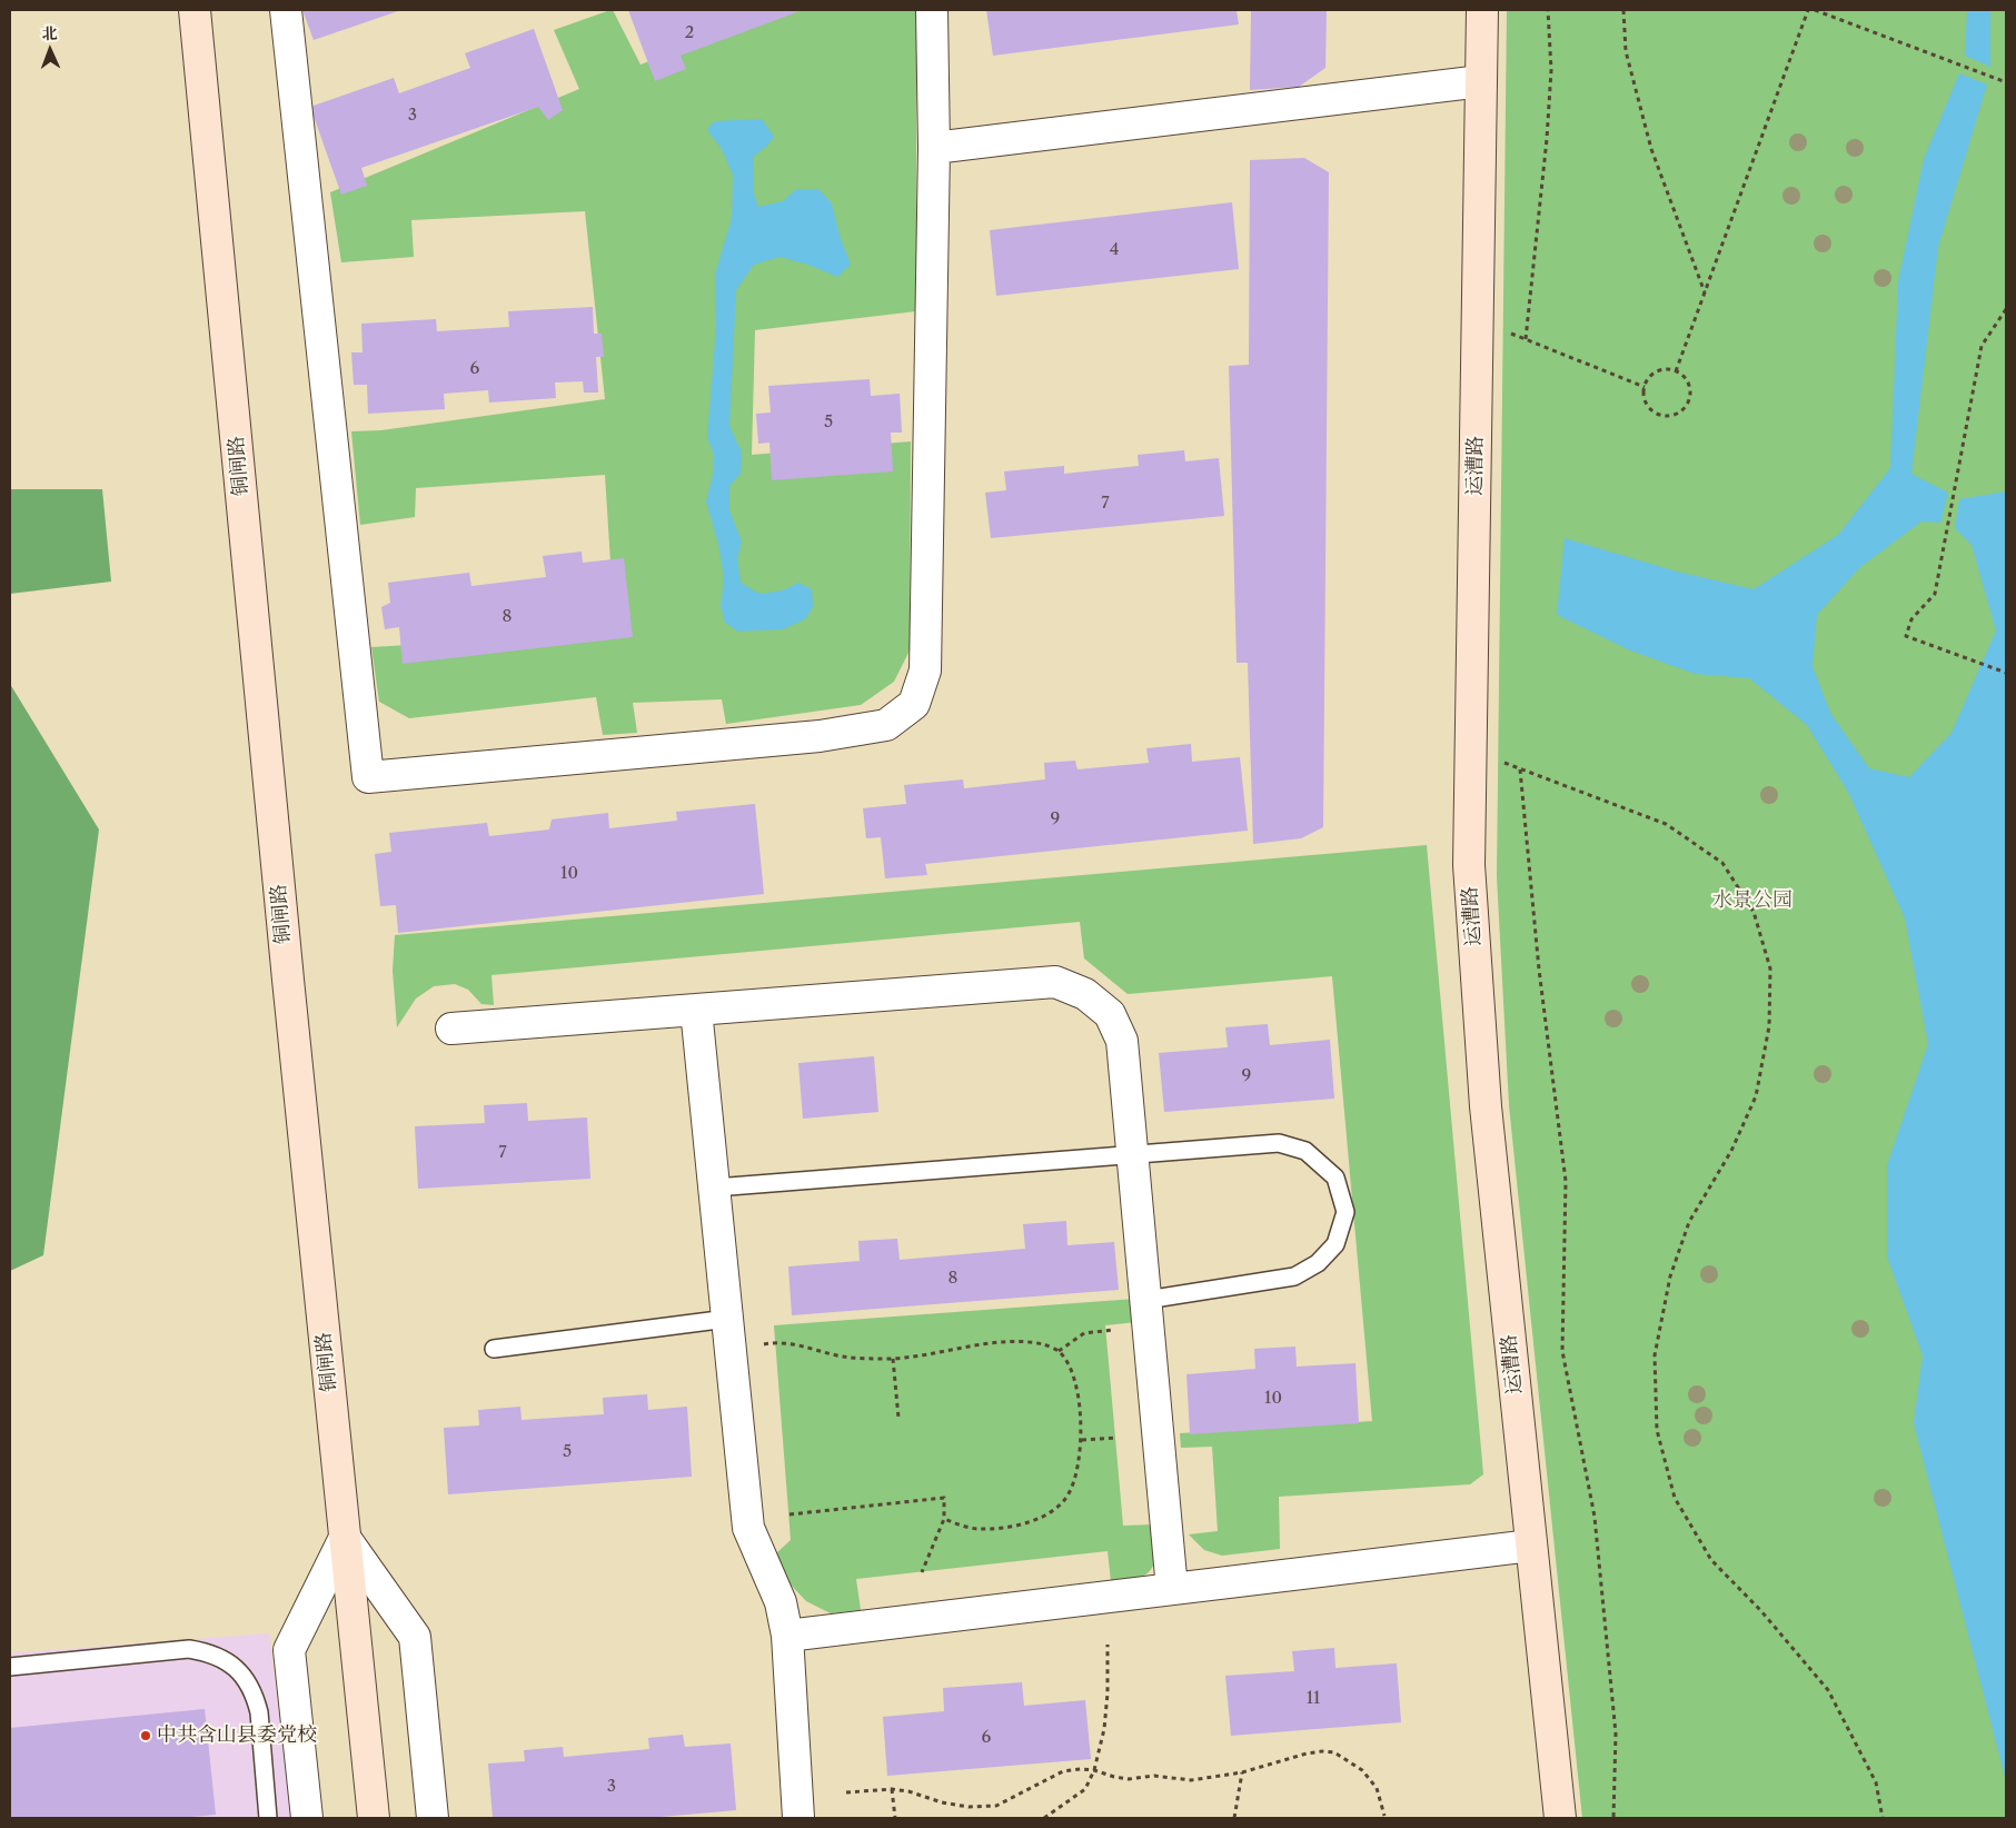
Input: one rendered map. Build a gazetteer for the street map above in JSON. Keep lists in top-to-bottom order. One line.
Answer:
{"streets":{"street":["铜闸路","运漕路"]},"parks":["水景公园"],"places":["中共含山县委党校"],"house_numbers":["2","3","4","6","5","7","8","9","10","9","7","8","10","5","11","6","3"],"north":"top"}
